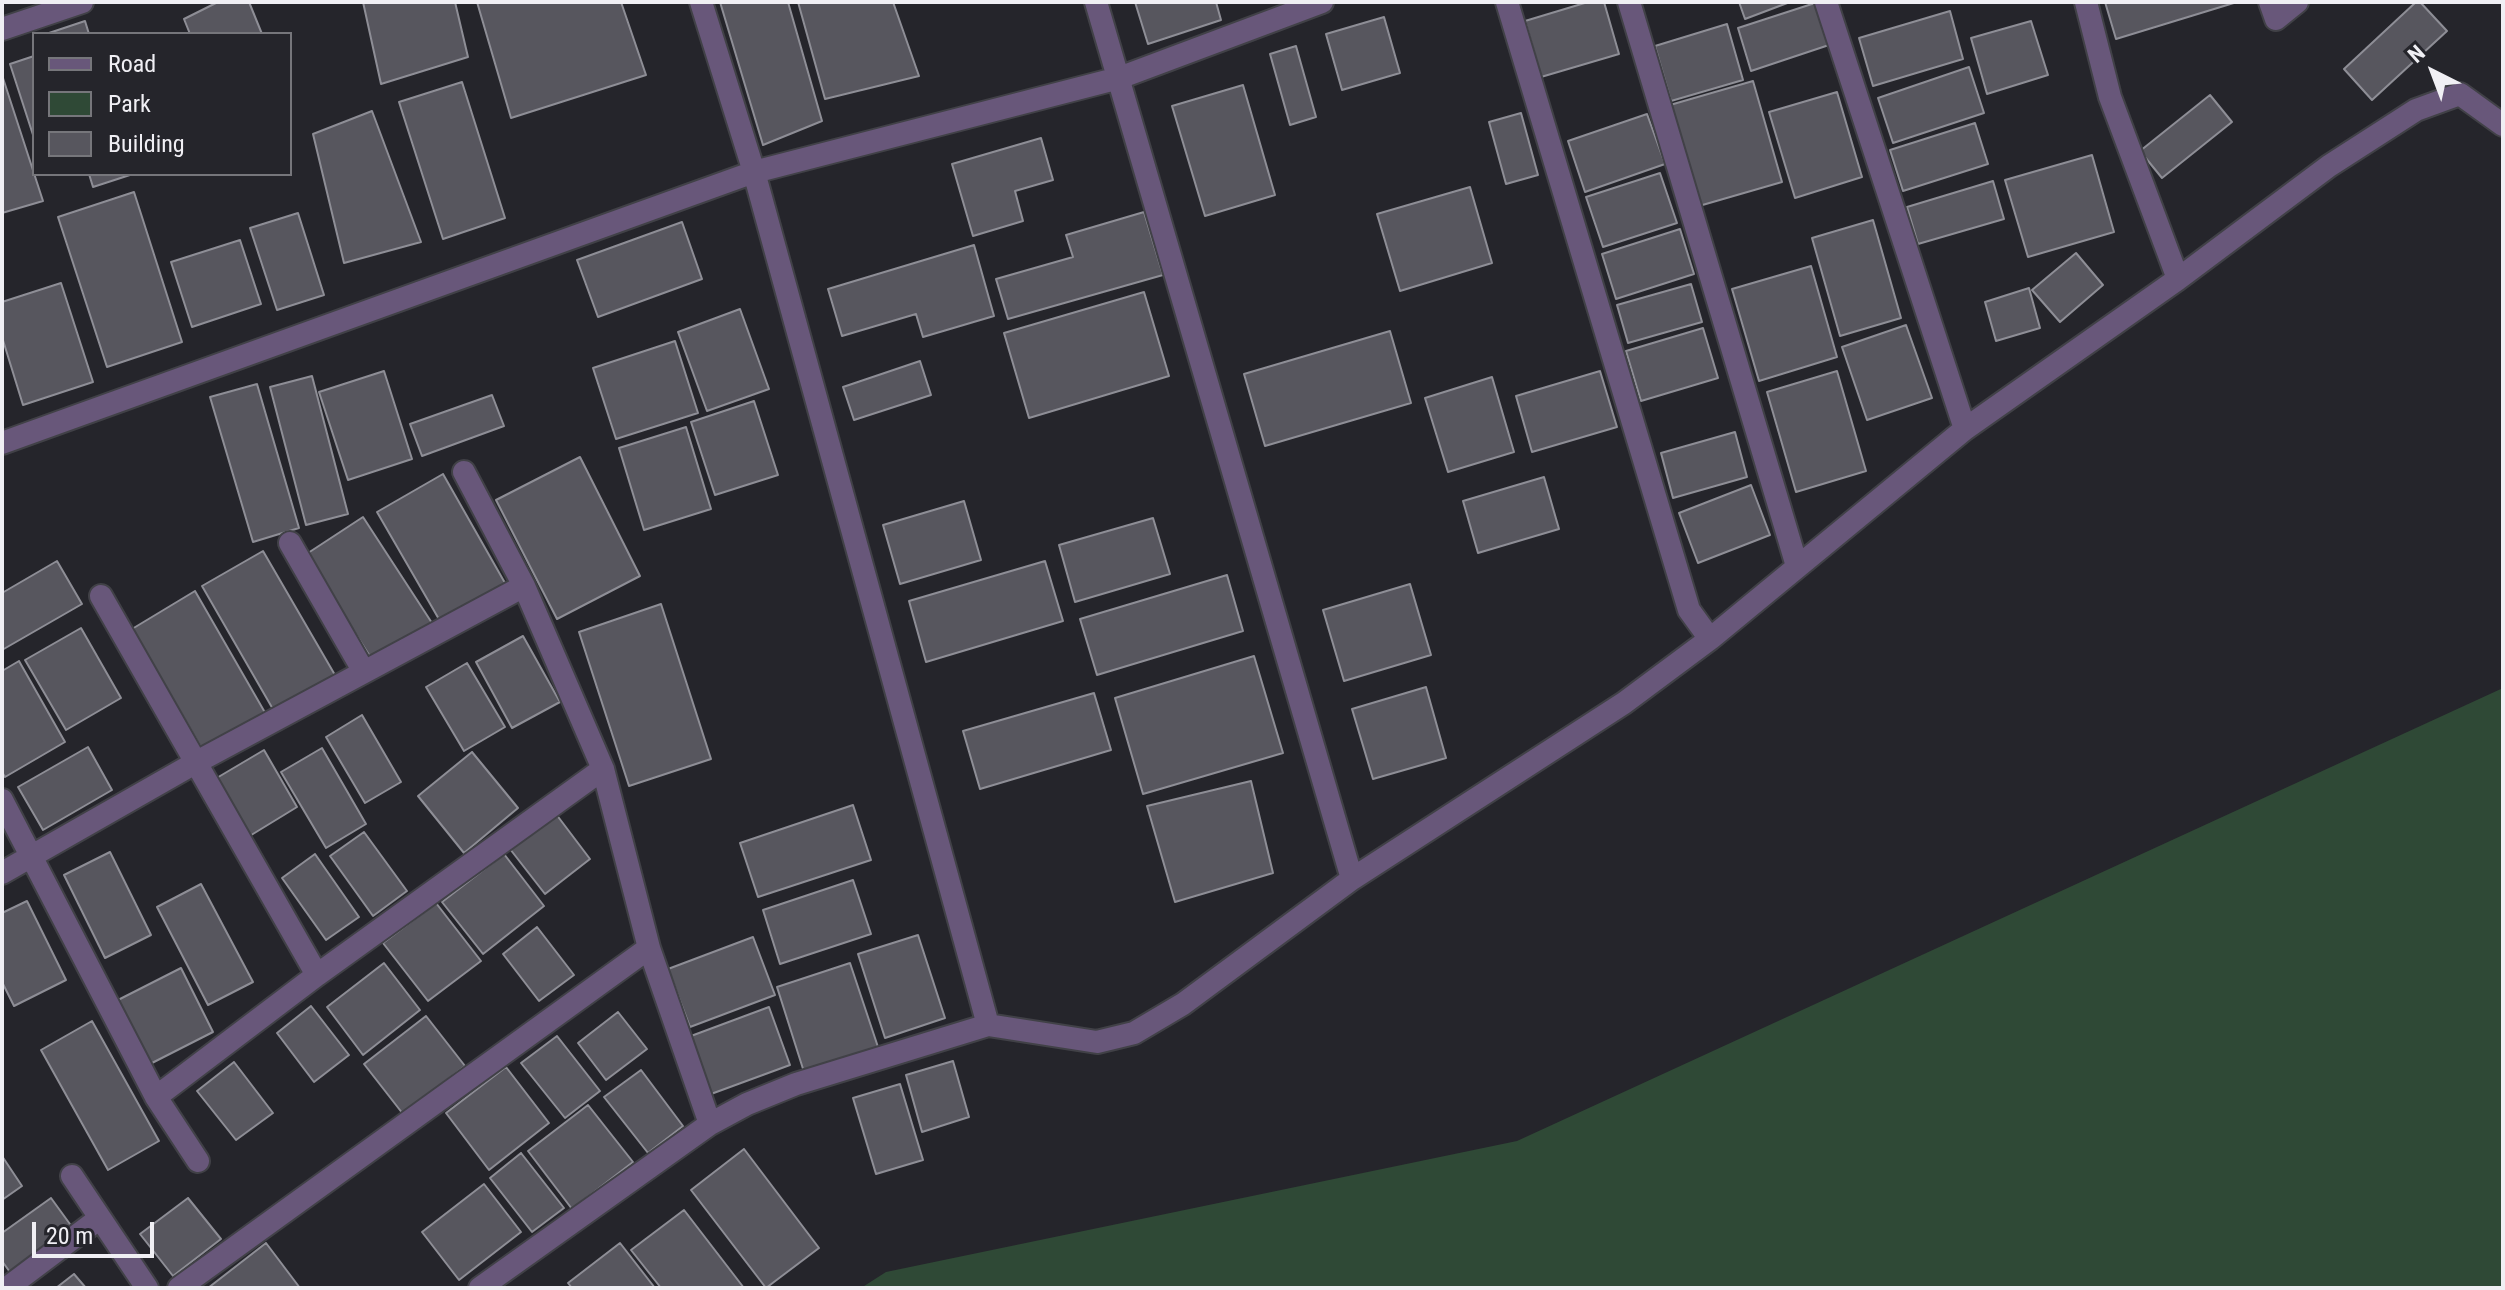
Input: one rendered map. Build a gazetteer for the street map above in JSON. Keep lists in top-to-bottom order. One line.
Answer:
{"legend":["Road","Park","Building"],"scale_bar":"20 m","north":"top left"}
